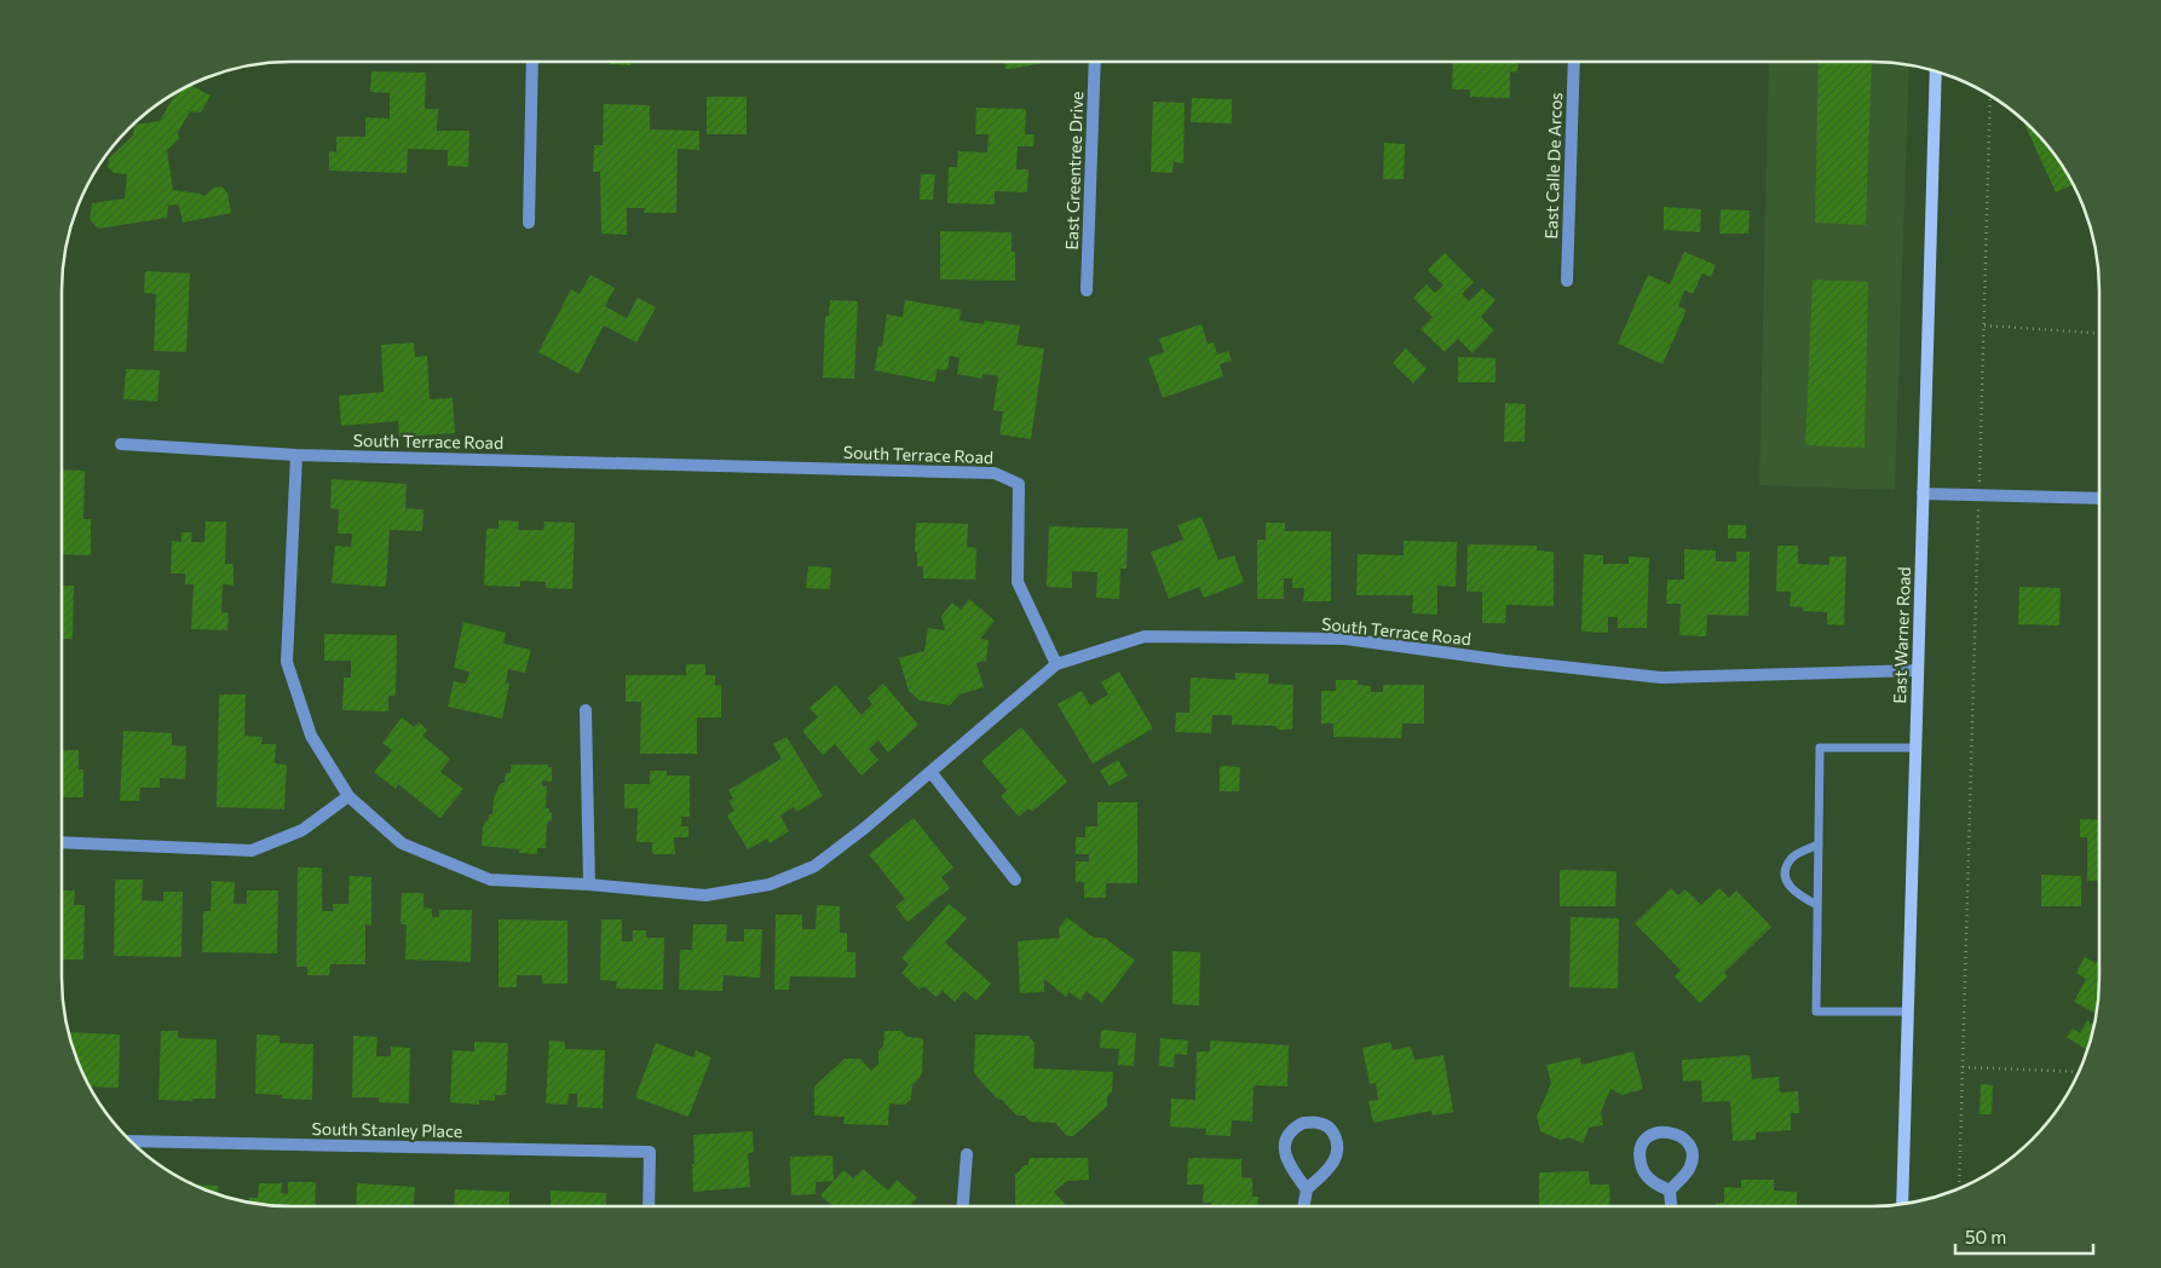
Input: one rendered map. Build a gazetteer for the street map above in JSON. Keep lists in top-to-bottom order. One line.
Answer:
{"streets":{"main road":["East Warner Road"],"street":["East Calle De Arcos","East Greentree Drive","South Terrace Road","South Stanley Place"]},"crossings":[["South Terrace Road","East Warner Road"]],"scale_bar":"50 m"}
